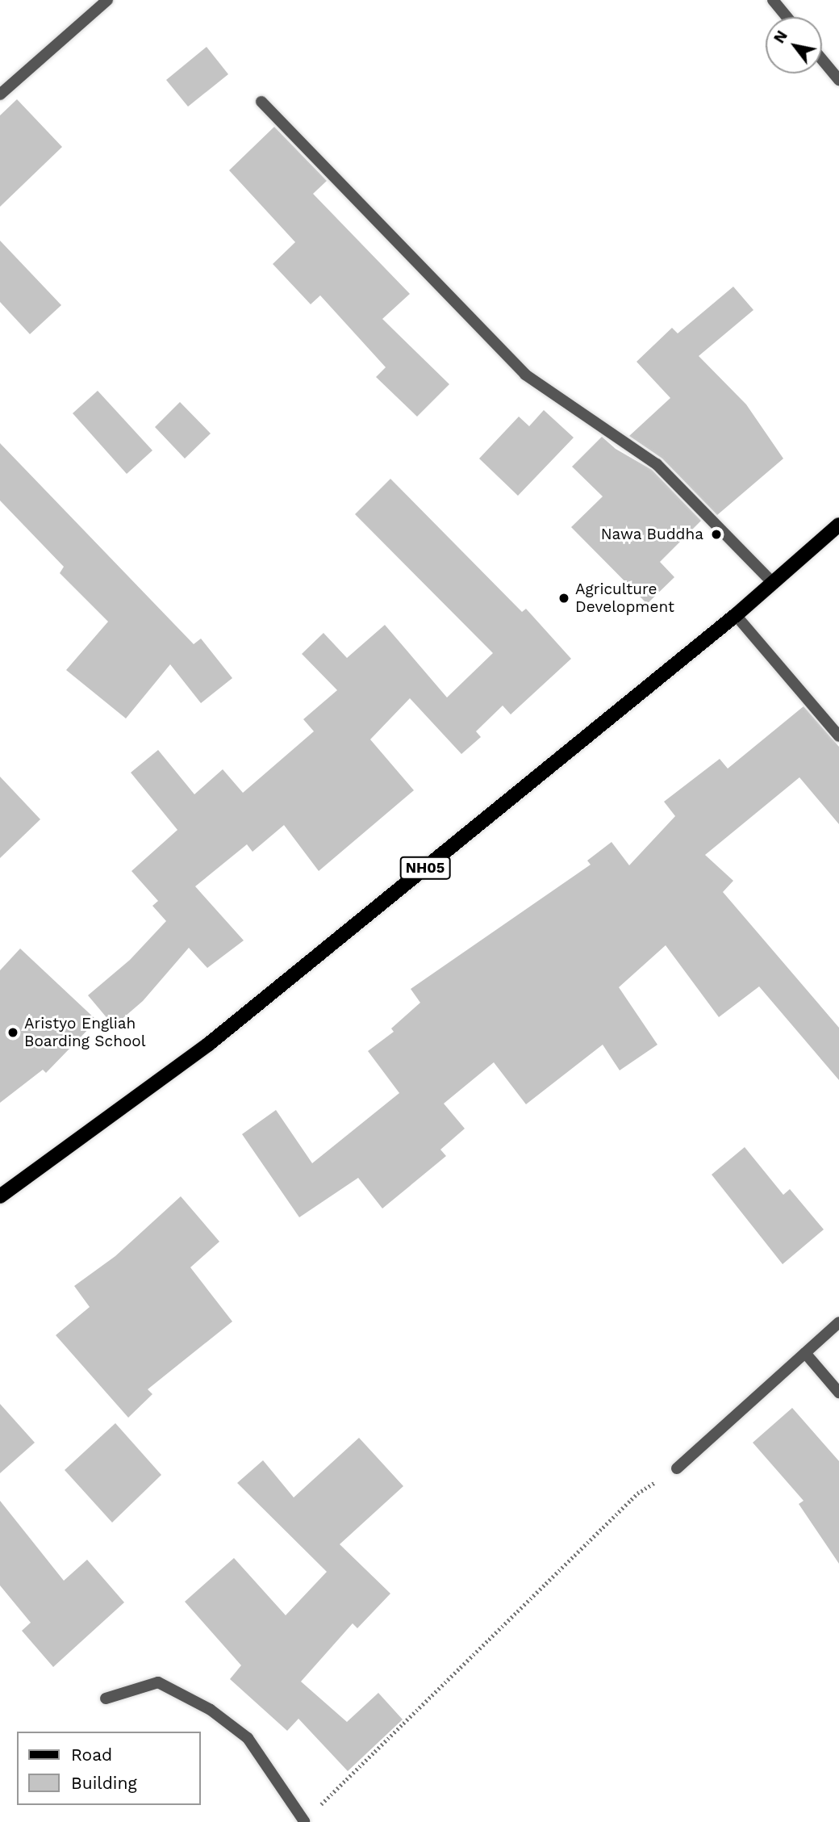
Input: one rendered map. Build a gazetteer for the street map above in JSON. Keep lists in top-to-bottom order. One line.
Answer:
{"streets":{"main road":["NH05"]},"places":["Nawa Buddha","Agriculture Development","Aristyo Engliah Boarding School"],"legend":["Road","Building"],"north":"top left"}
